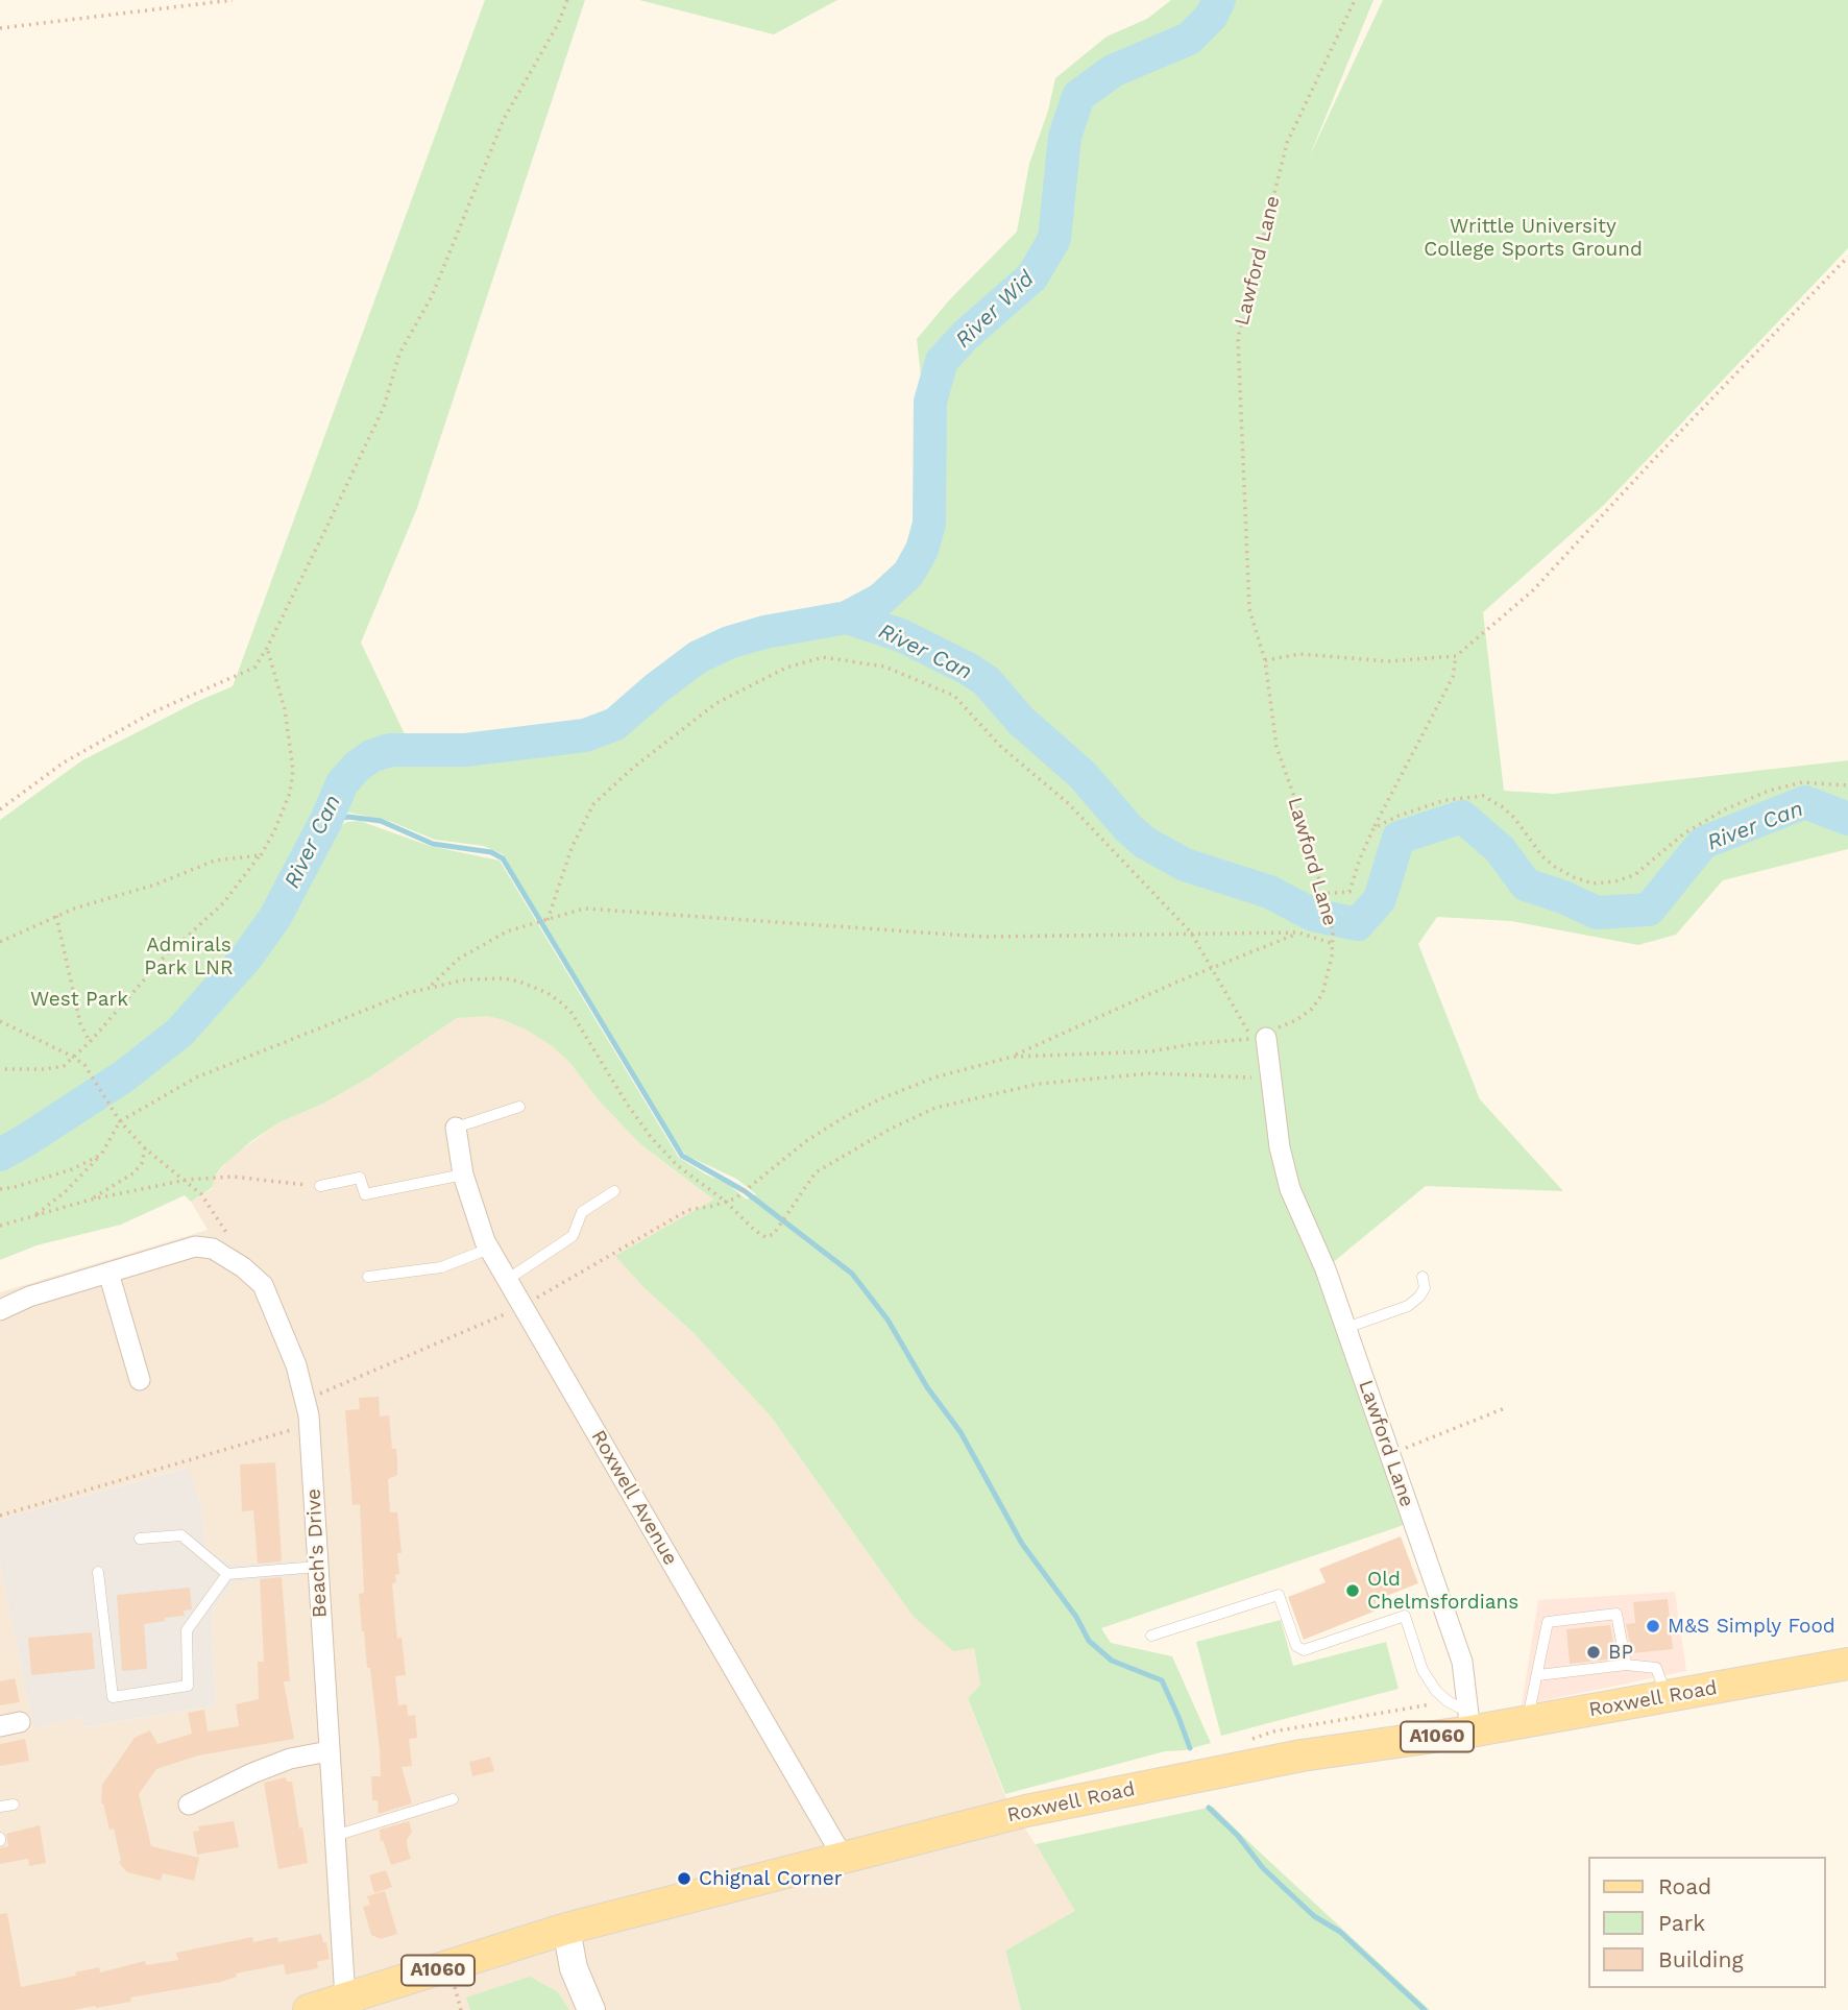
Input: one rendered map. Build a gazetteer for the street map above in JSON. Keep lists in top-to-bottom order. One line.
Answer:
{"streets":{"main road":["Roxwell Road","A1060"],"street":["Lawford Lane","Roxwell Avenue","Beach's Drive"]},"crossings":[["Lawford Lane","Roxwell Road"],["Roxwell Avenue","Roxwell Road"],["Beach's Drive","Roxwell Road"]],"water":["River Wid","River Can"],"parks":["Writtle University College Sports Ground","Admirals Park LNR","West Park"],"places":["Old Chelmsfordians","M&S Simply Food","BP","Chignal Corner"],"legend":["Road","Park","Building"]}
